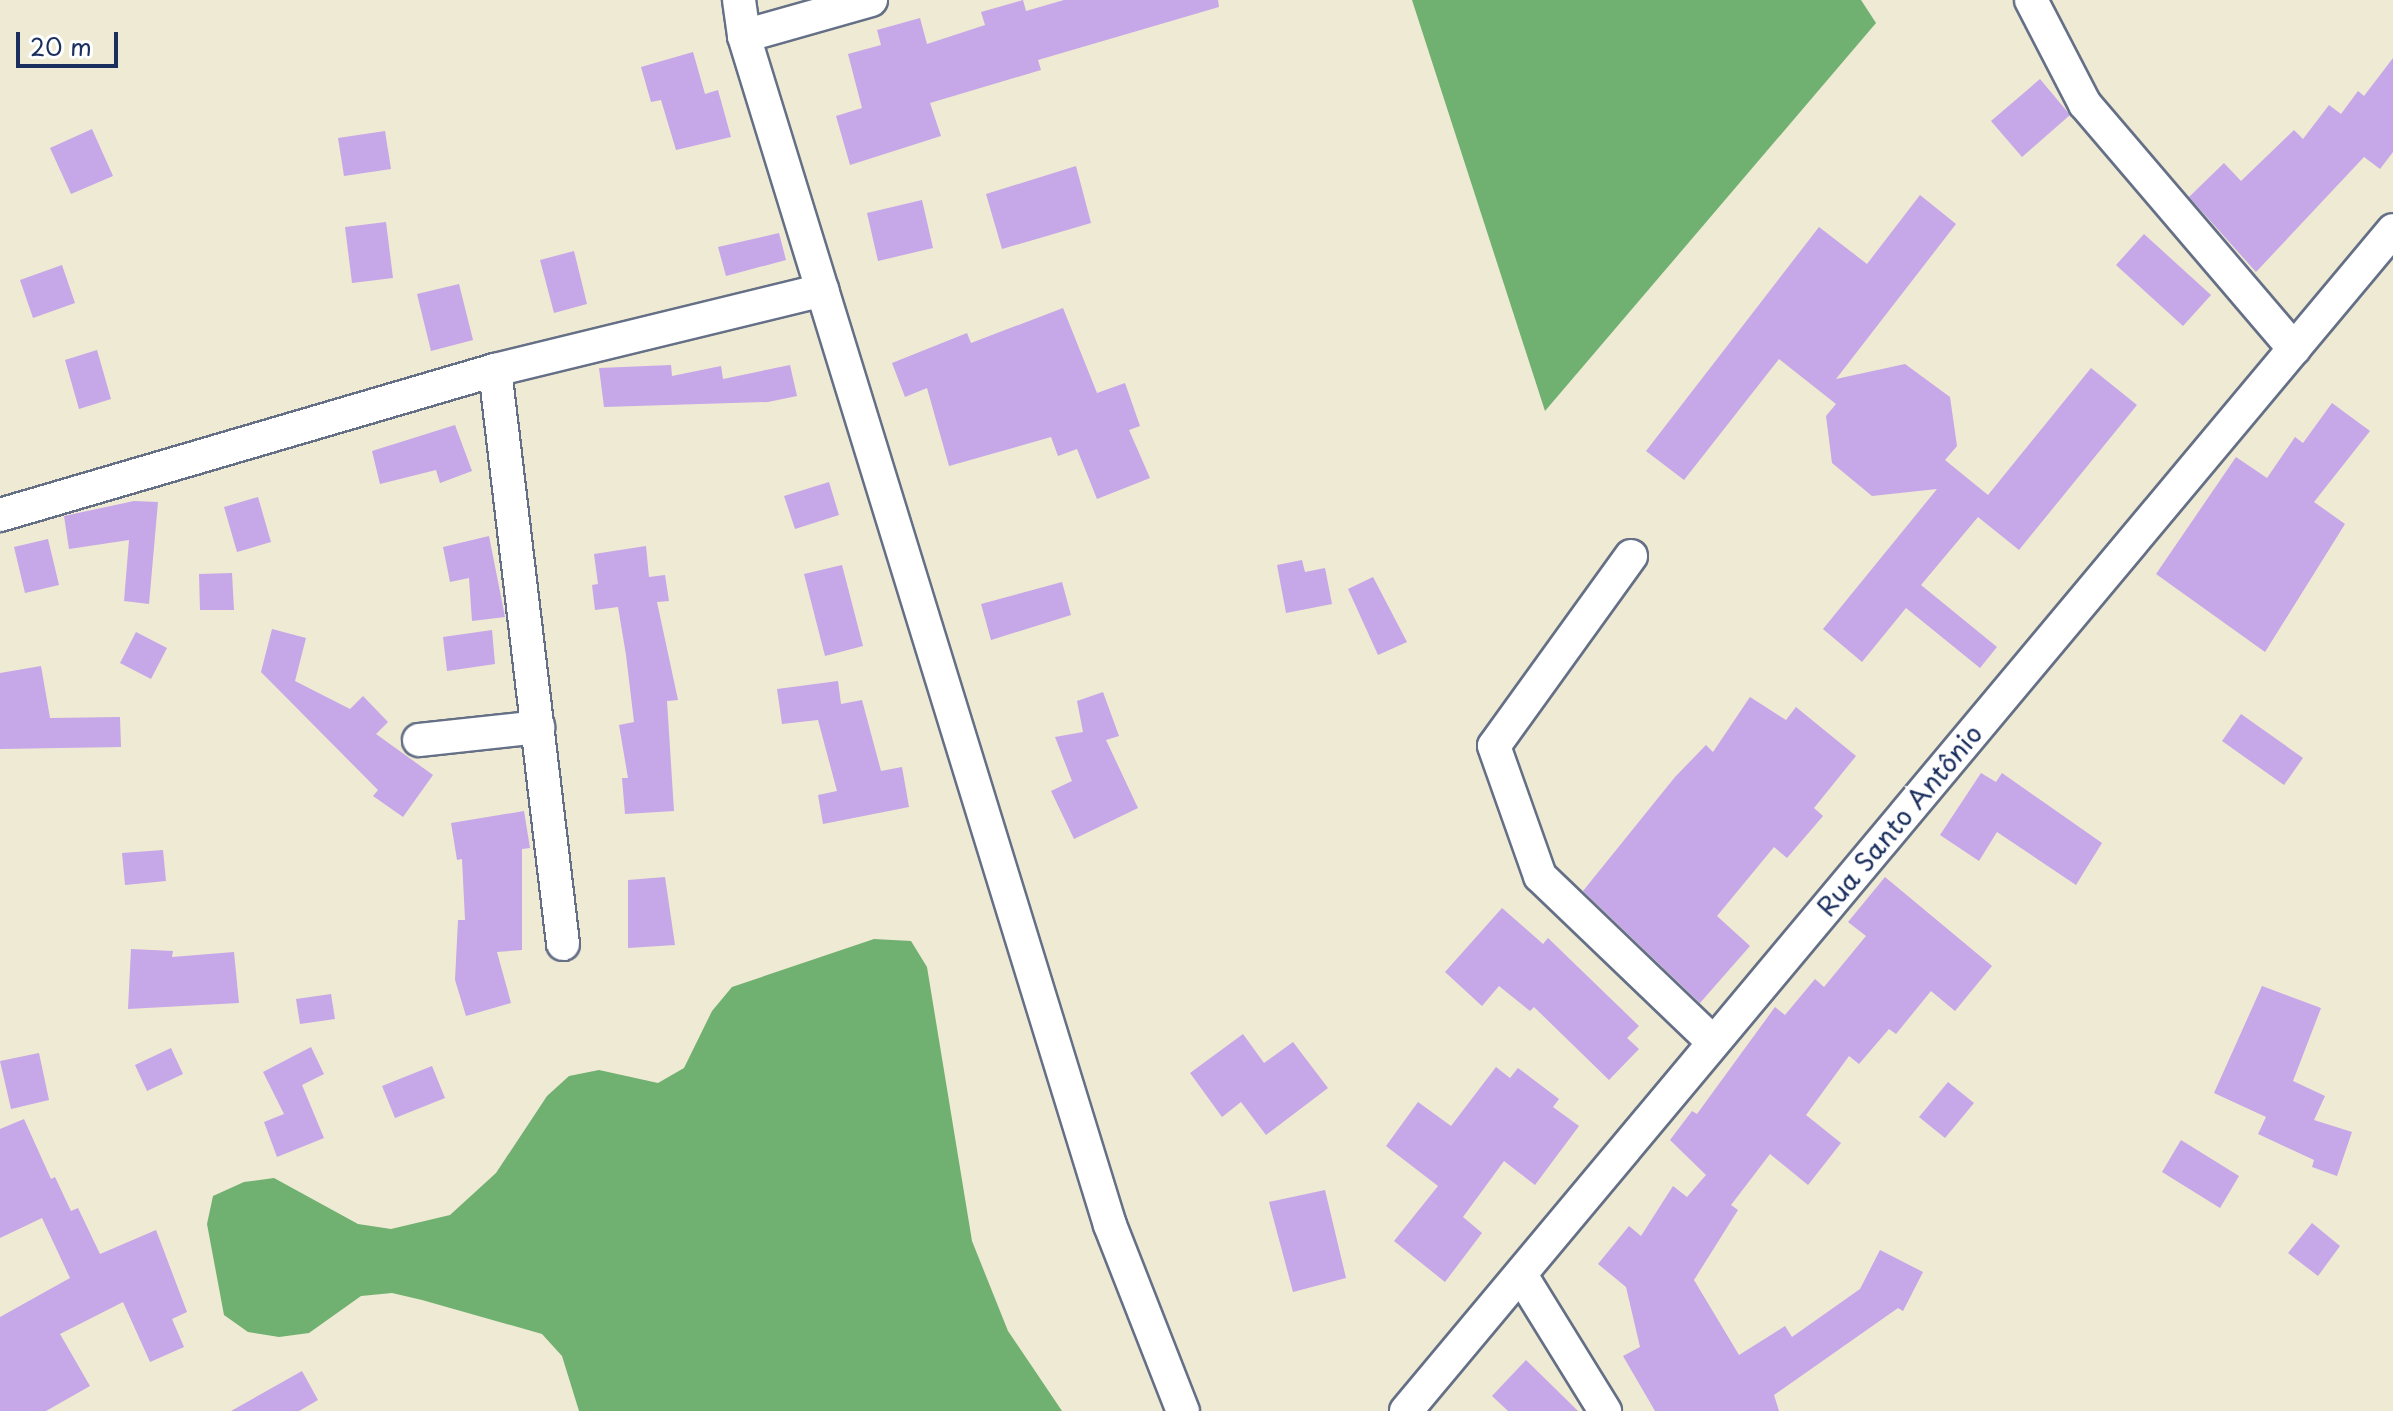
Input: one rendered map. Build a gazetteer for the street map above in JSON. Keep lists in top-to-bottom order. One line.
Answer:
{"streets":{"street":["Rua Santo Antônio"]},"scale_bar":"20 m"}
